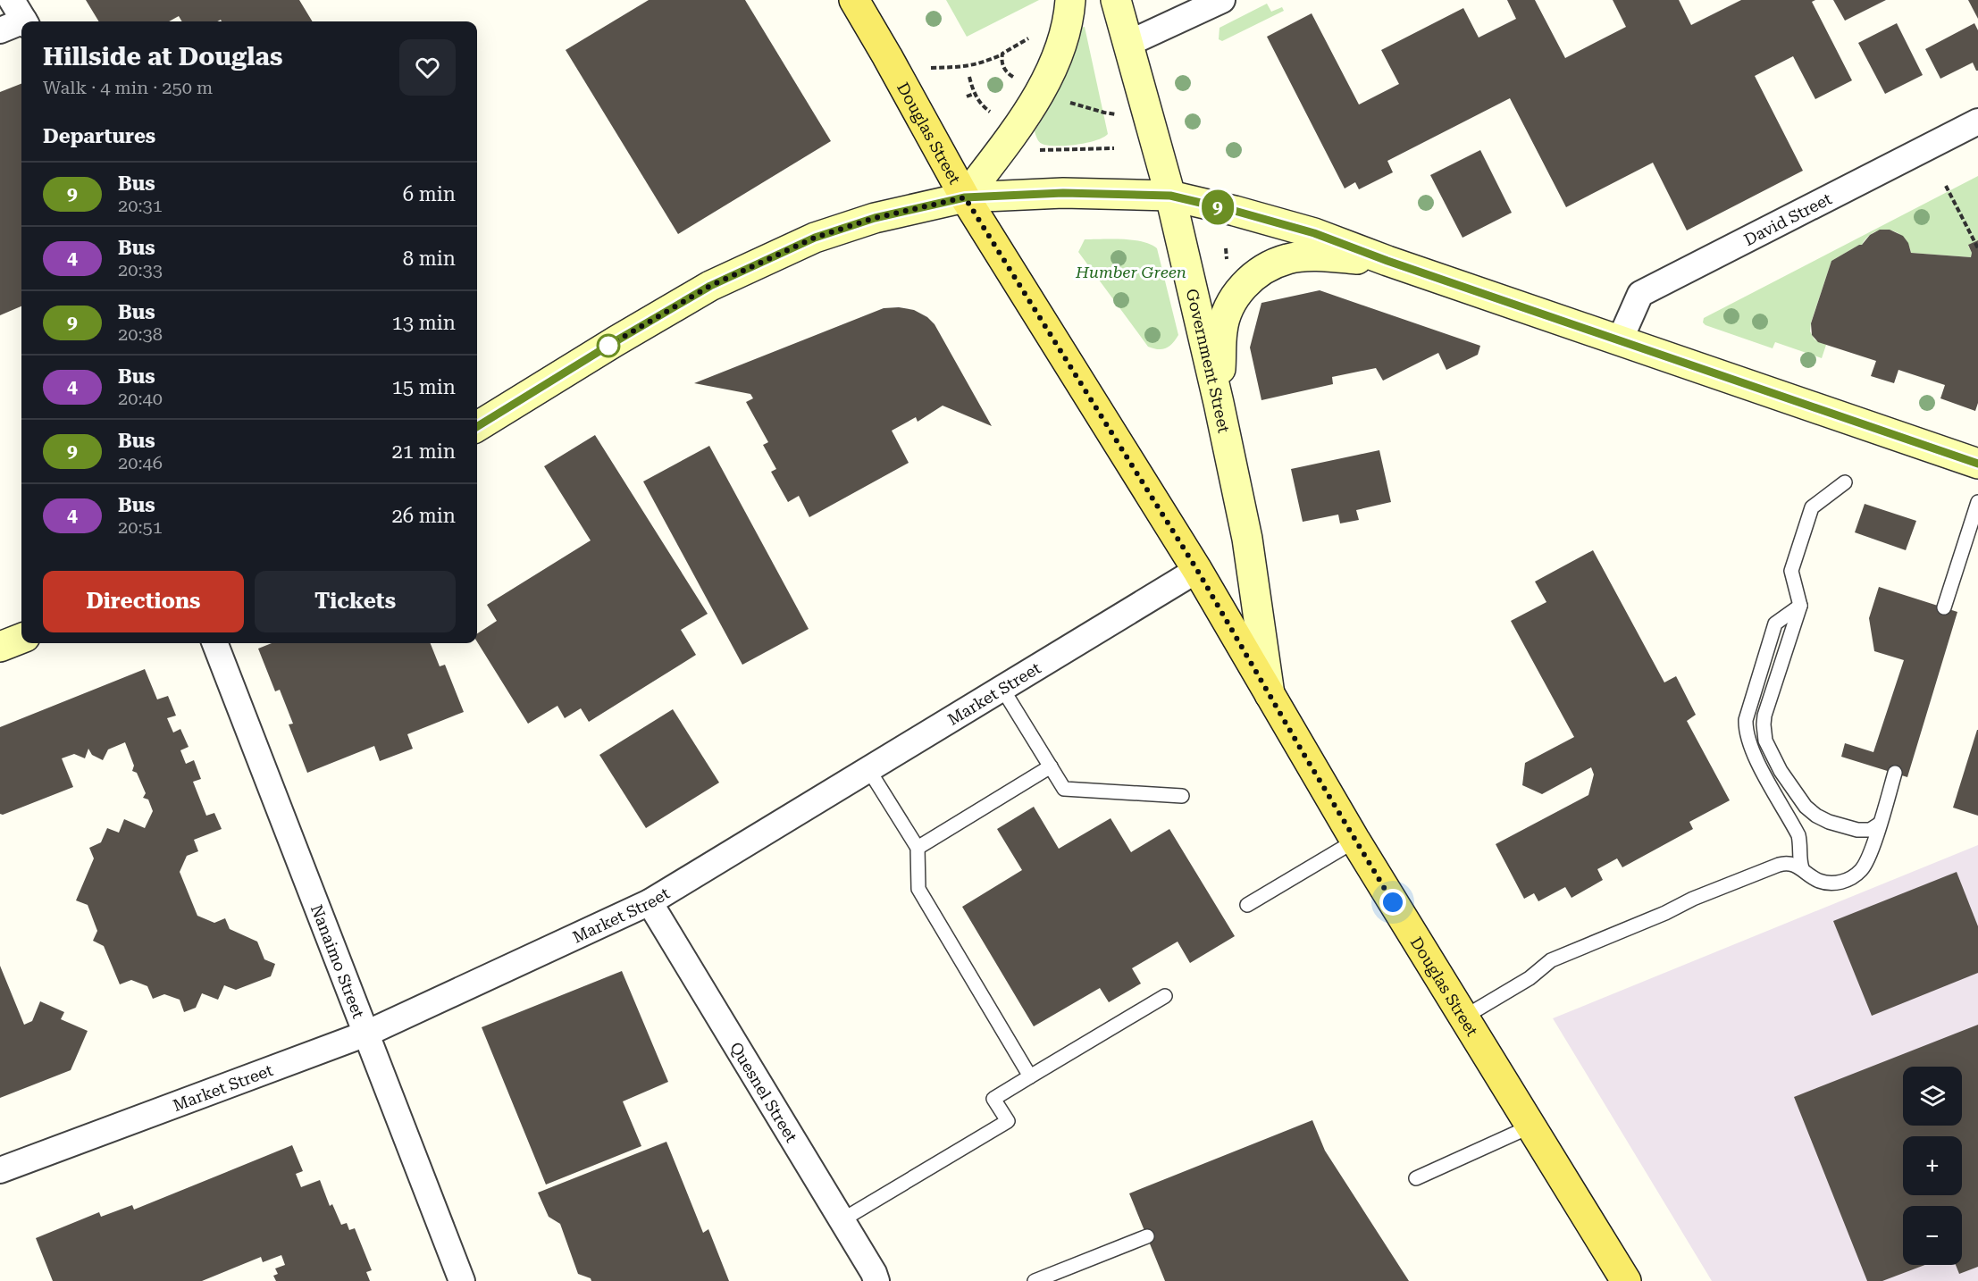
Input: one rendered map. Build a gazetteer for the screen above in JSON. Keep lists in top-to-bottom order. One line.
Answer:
{"streets":{"main road":["Douglas Street","Government Street"],"street":["David Street","Market Street","Nanaimo Street","Quesnel Street"]},"crossings":[["Douglas Street","Government Street"],["Douglas Street","Market Street"],["Market Street","Nanaimo Street"],["Market Street","Quesnel Street"]],"parks":["Humber Green"],"lines":["bus line 9"],"page":{"on_map":"9","heading":[["Hillside at Douglas","Walk · 4 min · 250 m"],"Departures"],"list":[{"mark":"9","name":"Bus","note":"20:31","value":"6 min"},{"mark":"4","name":"Bus","note":"20:33","value":"8 min"},{"mark":"9","name":"Bus","note":"20:38","value":"13 min"},{"mark":"4","name":"Bus","note":"20:40","value":"15 min"},{"mark":"9","name":"Bus","note":"20:46","value":"21 min"},{"mark":"4","name":"Bus","note":"20:51","value":"26 min"}],"buttons":["Directions","Tickets"],"map_buttons":["+","−"]}}
